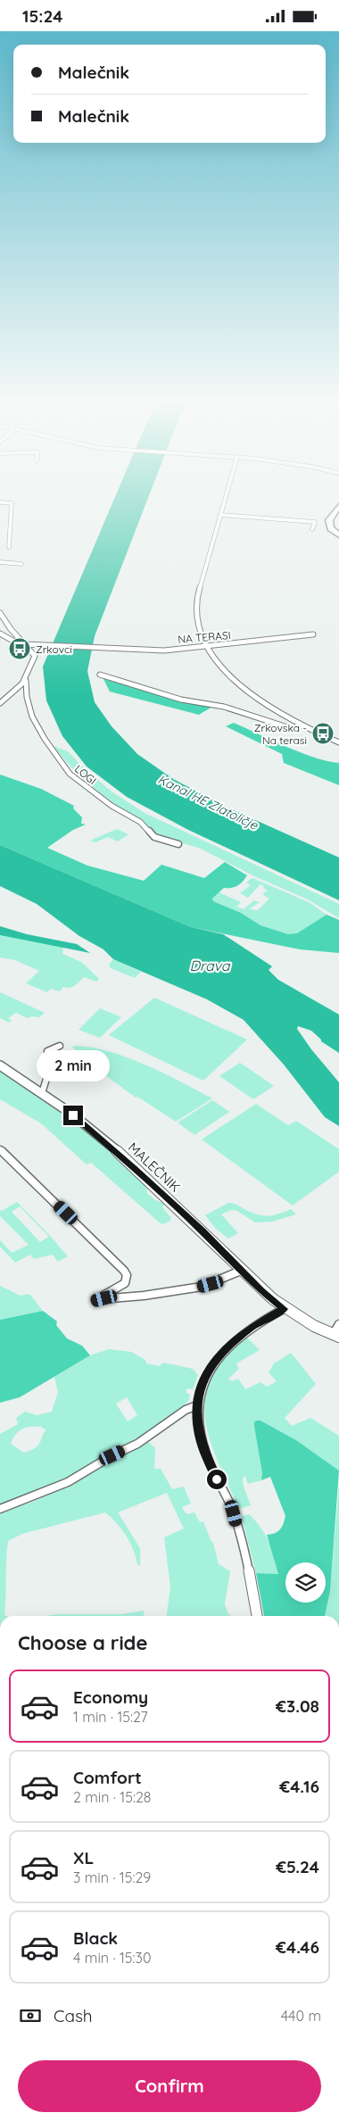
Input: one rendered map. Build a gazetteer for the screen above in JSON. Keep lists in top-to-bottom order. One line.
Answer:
{"streets":{"street":["NA TERASI","LOGI","MALEČNIK"]},"water":["Kanal HE Zlatoličje","Drava"],"places":{"bus stop":["Zrkovci","Zrkovska - Na terasi"]},"page":{"status":"15:24","banner":["Malečnik","Malečnik"],"bubble":"2 min","heading":"Choose a ride","list":[{"name":"Economy","note":"1 min · 15:27","value":"€3.08"},{"name":"Comfort","note":"2 min · 15:28","value":"€4.16"},{"name":"XL","note":"3 min · 15:29","value":"€5.24"},{"name":"Black","note":"4 min · 15:30","value":"€4.46"}],"pay":["Cash","440 m"],"buttons":"Confirm"}}
